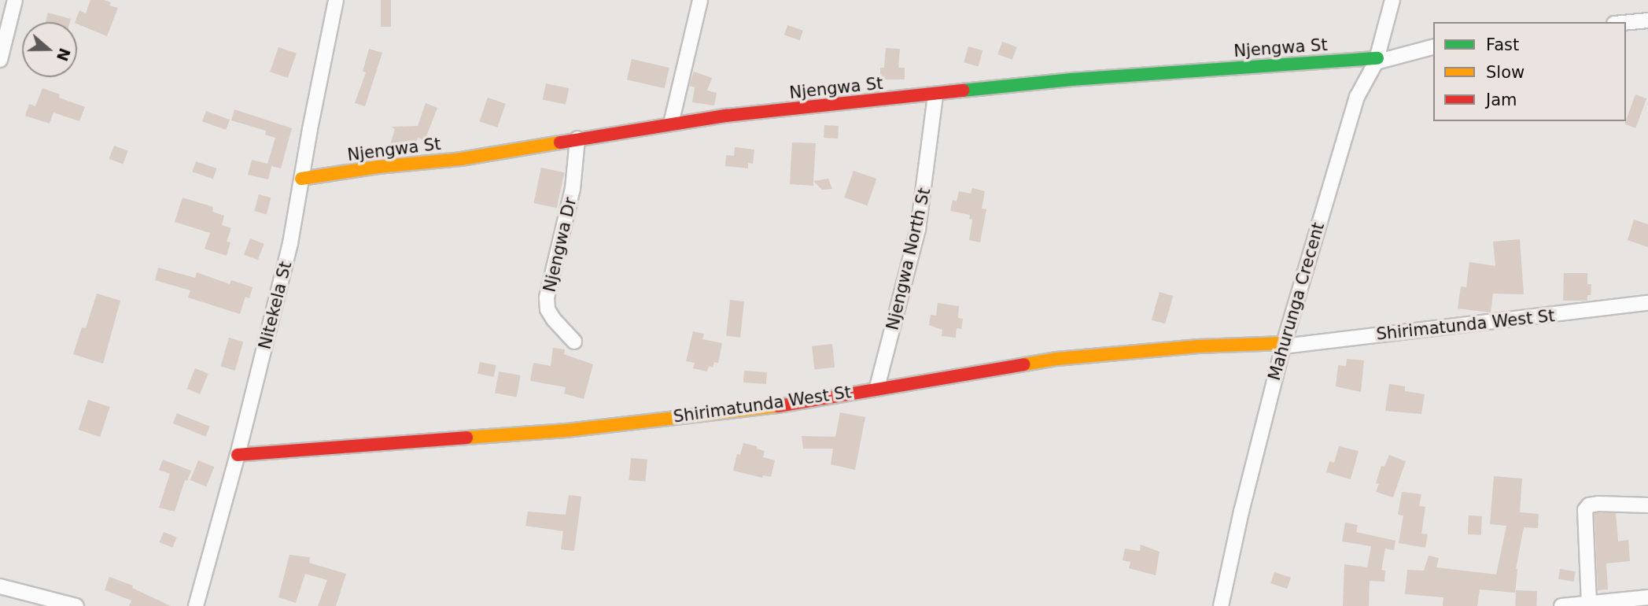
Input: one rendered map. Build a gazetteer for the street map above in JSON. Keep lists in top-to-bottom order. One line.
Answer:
{"streets":{"street":["Njengwa St","Njengwa Dr","Njengwa North St","Mahurunga Crecent","Nitekela St","Shirimatunda West St"]},"crossings":[["Njengwa St","Njengwa Dr"],["Njengwa St","Njengwa North St"],["Njengwa St","Mahurunga Crecent"],["Njengwa St","Nitekela St"],["Njengwa North St","Shirimatunda West St"],["Mahurunga Crecent","Shirimatunda West St"],["Nitekela St","Shirimatunda West St"]],"legend":["Fast","Slow","Jam"],"north":"right"}
